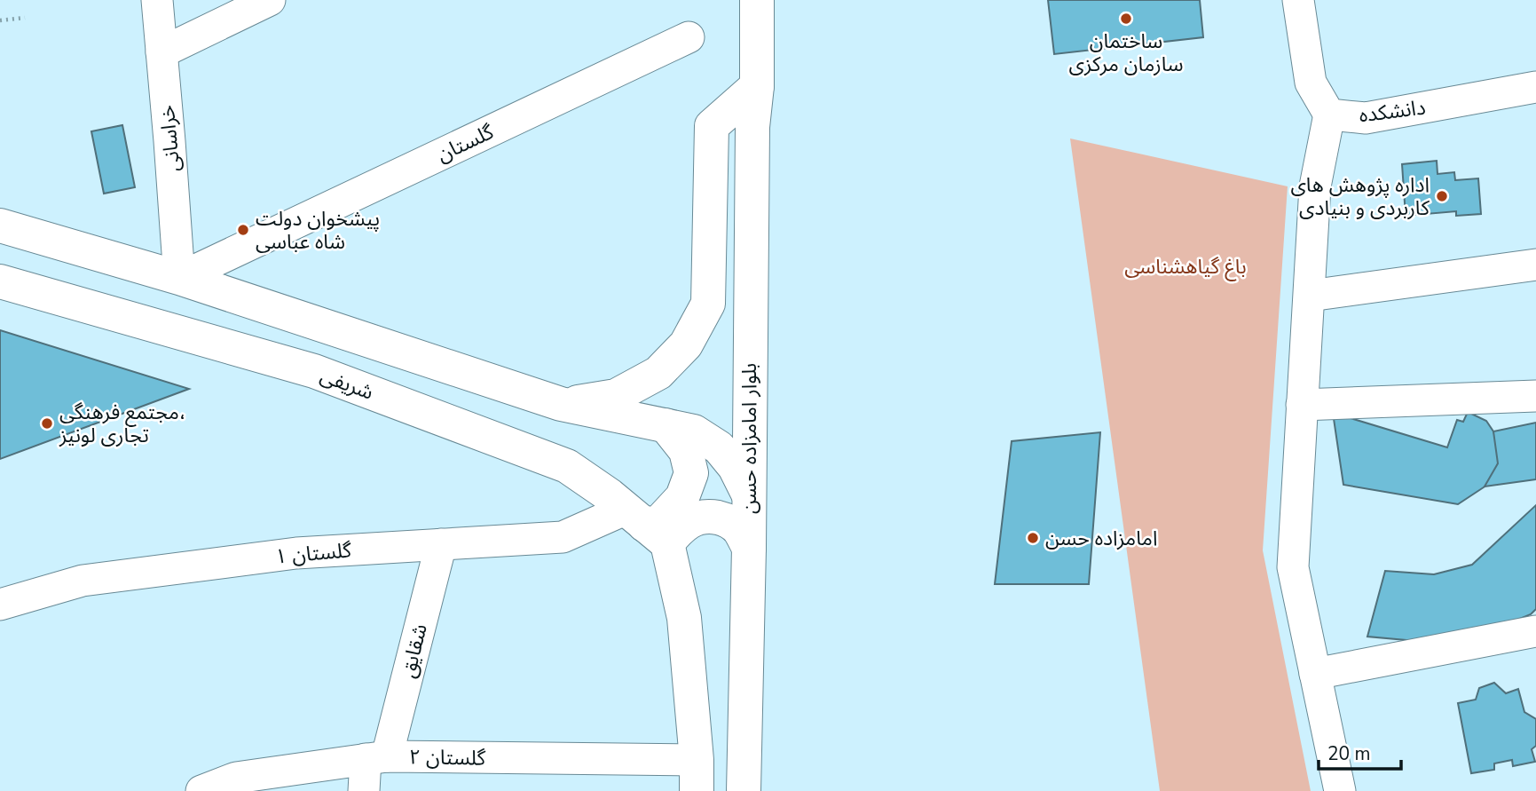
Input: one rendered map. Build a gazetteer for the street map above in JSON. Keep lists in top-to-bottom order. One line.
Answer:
{"streets":{"main road":["شریفی","بلوار امامزاده حسن"],"street":["دانشکده","خراسانی","گلستان","گلستان ۱","شقایق","گلستان ۲"]},"crossings":[["خراسانی","گلستان"],["شریفی","گلستان ۱"],["گلستان ۱","شقایق"],["شقایق","گلستان ۲"]],"parks":["باغ گیاهشناسی"],"places":["ساختمان سازمان مرکزی","اداره پژوهش های کاربردی و بنیادی","پیشخوان دولت شاه عباسی","مجتمع فرهنگی، تجاری لونیز","امامزاده حسن"],"scale_bar":"20 m"}
